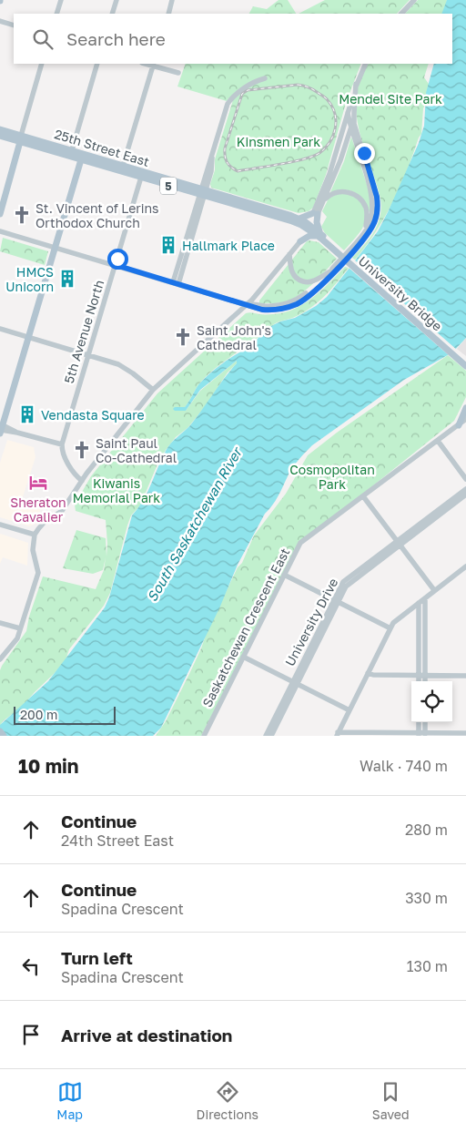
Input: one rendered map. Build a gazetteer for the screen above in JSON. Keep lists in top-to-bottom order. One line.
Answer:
{"streets":{"main road":["25th Street East","5","University Bridge"],"street":["5th Avenue North","University Drive","Saskatchewan Crescent East"]},"crossings":[["25th Street East","University Bridge"],["25th Street East","5th Avenue North"]],"water":["South Saskatchewan River"],"parks":["Mendel Site Park","Kinsmen Park","Cosmopolitan Park","Kiwanis Memorial Park"],"places":{"church":["St. Vincent of Lerins Orthodox Church","Saint John's Cathedral","Saint Paul Co-Cathedral"],"building":["Hallmark Place","HMCS Unicorn","Vendasta Square"],"hotel":["Sheraton Cavalier"]},"scale_bar":"200 m","page":{"search":"Search here","scale":"200 m","heading":["10 min","Walk · 740 m"],"list":[["Continue","24th Street East","280 m"],["Continue","Spadina Crescent","330 m"],["Turn left","Spadina Crescent","130 m"],"Arrive at destination"],"nav":["Map","Directions","Saved"]}}
